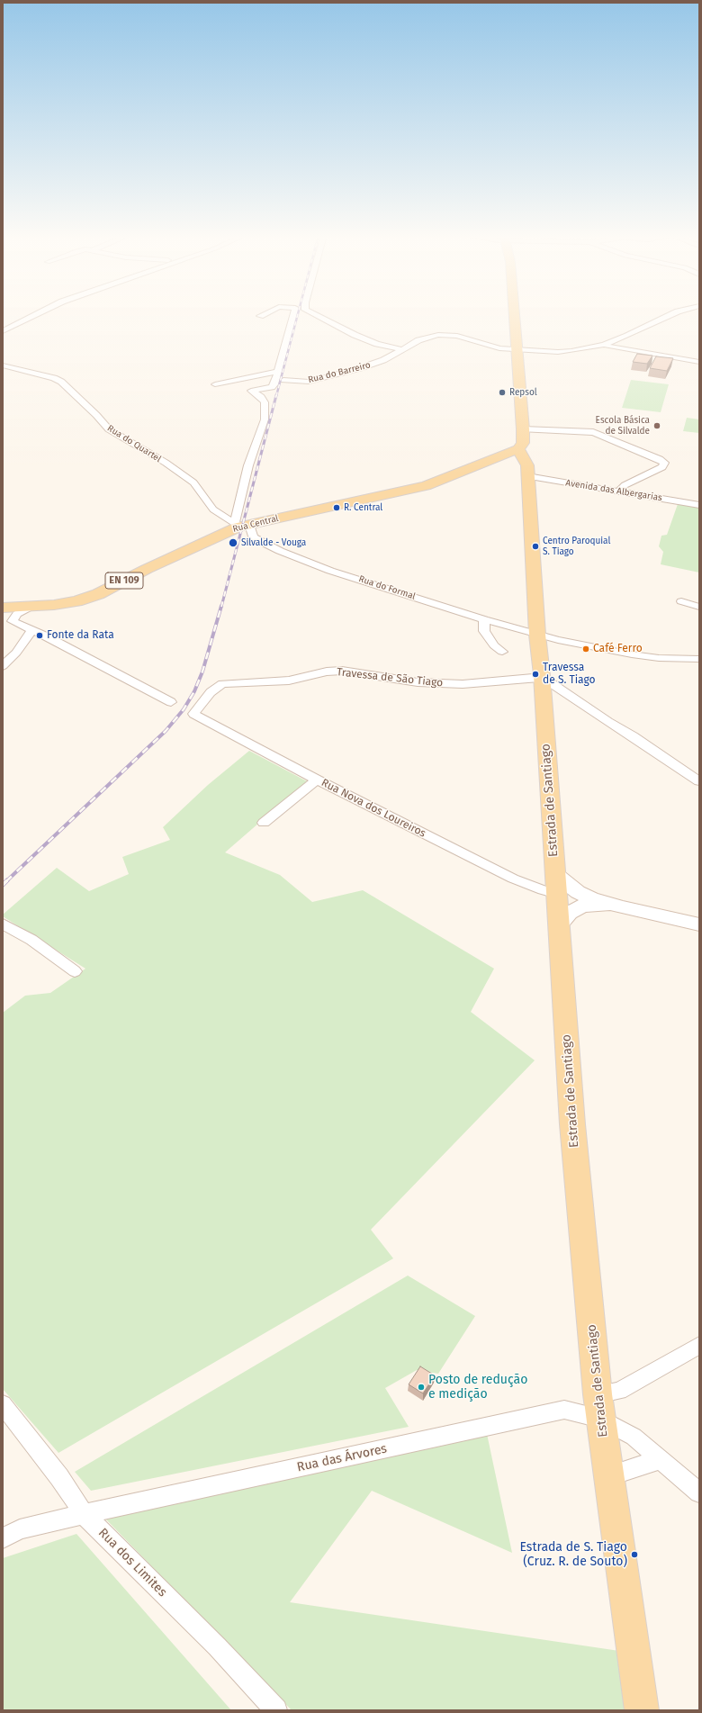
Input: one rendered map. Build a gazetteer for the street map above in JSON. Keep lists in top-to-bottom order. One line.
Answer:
{"streets":{"main road":["Rua Central","EN 109","Estrada de Santiago"],"street":["Rua do Barreiro","Rua do Quartel","Avenida das Albergarias","Rua do Formal","Travessa de São Tiago","Rua Nova dos Loureiros","Rua das Árvores","Rua dos Limites"]},"crossings":[["Rua do Barreiro","Estrada de Santiago"],["Rua do Quartel","Rua Central"],["Rua do Quartel","Rua do Formal"],["Avenida das Albergarias","Rua Central"],["Avenida das Albergarias","Estrada de Santiago"],["Rua Central","Rua do Formal"],["Rua Central","Estrada de Santiago"],["Rua do Formal","Estrada de Santiago"],["Travessa de São Tiago","Estrada de Santiago"],["Travessa de São Tiago","Rua Nova dos Loureiros"],["Estrada de Santiago","Rua Nova dos Loureiros"],["Estrada de Santiago","Rua das Árvores"],["Rua das Árvores","Rua dos Limites"]],"places":["Repsol","Escola Básica de Silvalde","R. Central","Silvalde - Vouga","Centro Paroquial S. Tiago","Fonte da Rata","Café Ferro","Travessa de S. Tiago","Posto de redução e medição","Estrada de S. Tiago (Cruz. R. de Souto)"]}
